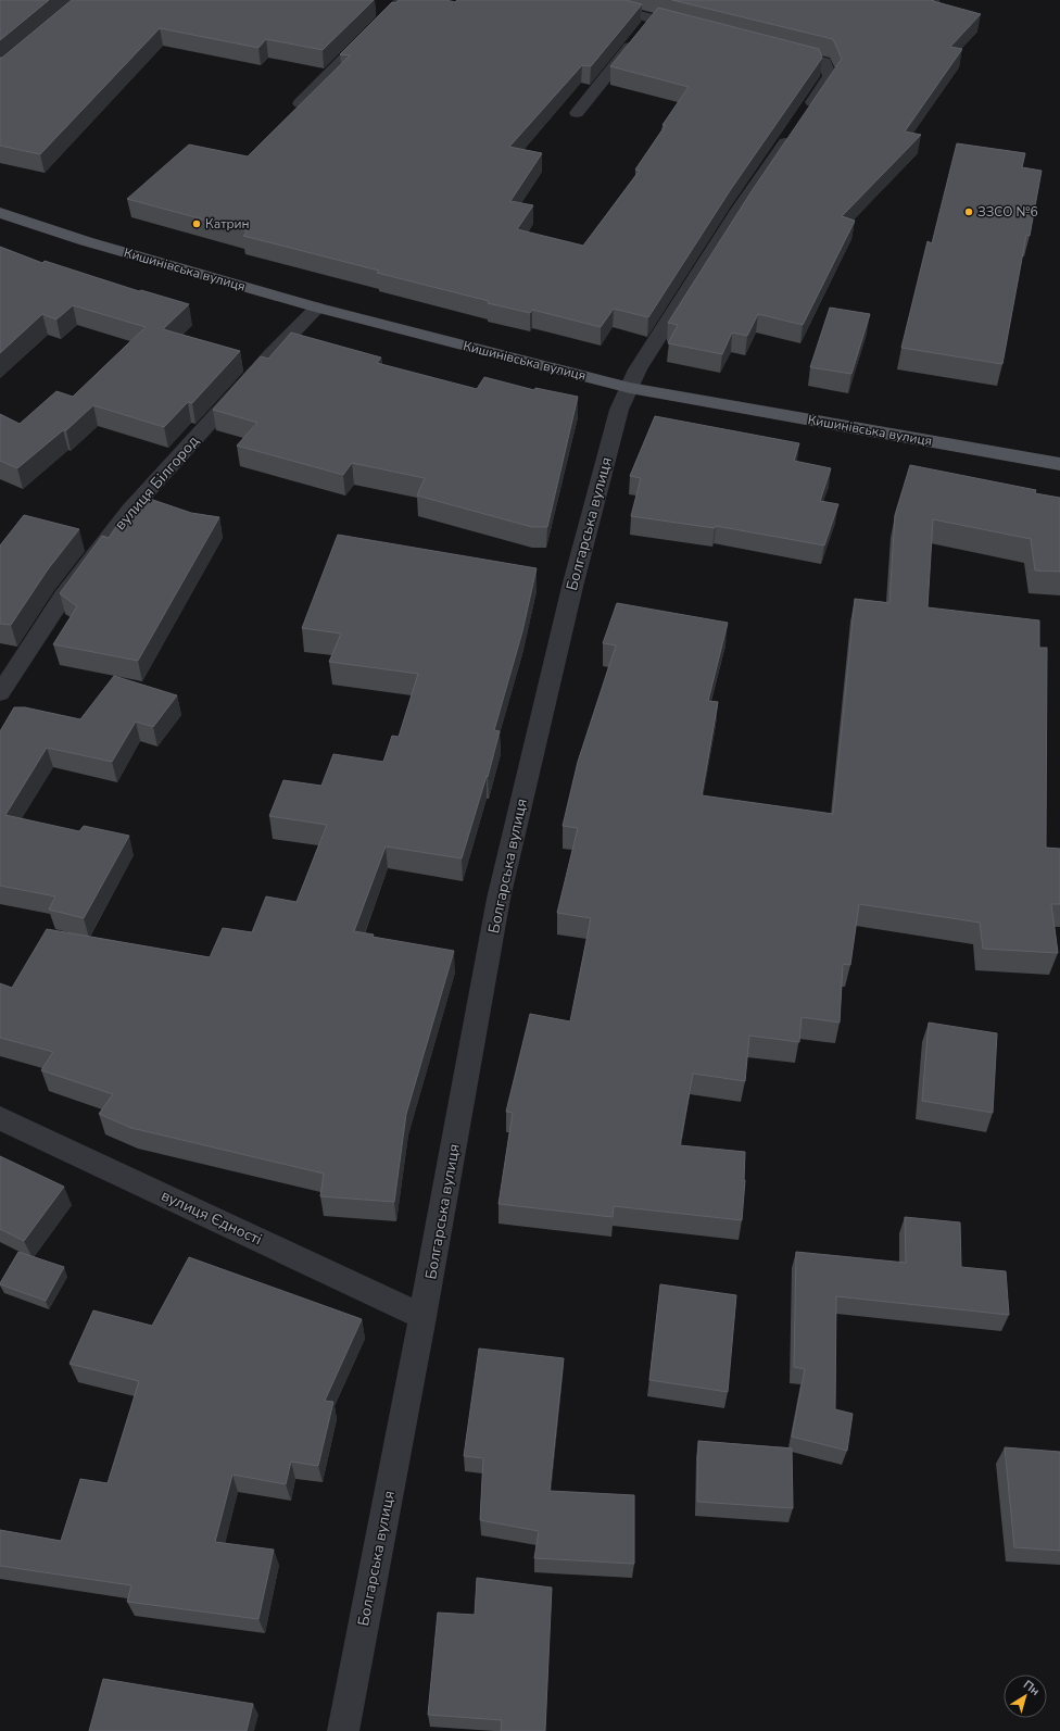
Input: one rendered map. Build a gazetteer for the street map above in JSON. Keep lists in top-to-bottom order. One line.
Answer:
{"streets":{"main road":["Кишинівська вулиця"],"street":["вулиця Білгород","Болгарська вулиця","вулиця Єдності"]},"crossings":[["Кишинівська вулиця","вулиця Білгород"],["Кишинівська вулиця","Болгарська вулиця"],["Болгарська вулиця","вулиця Єдності"]],"places":["ЗЗСО №6","Катрин"],"north":"top right"}
